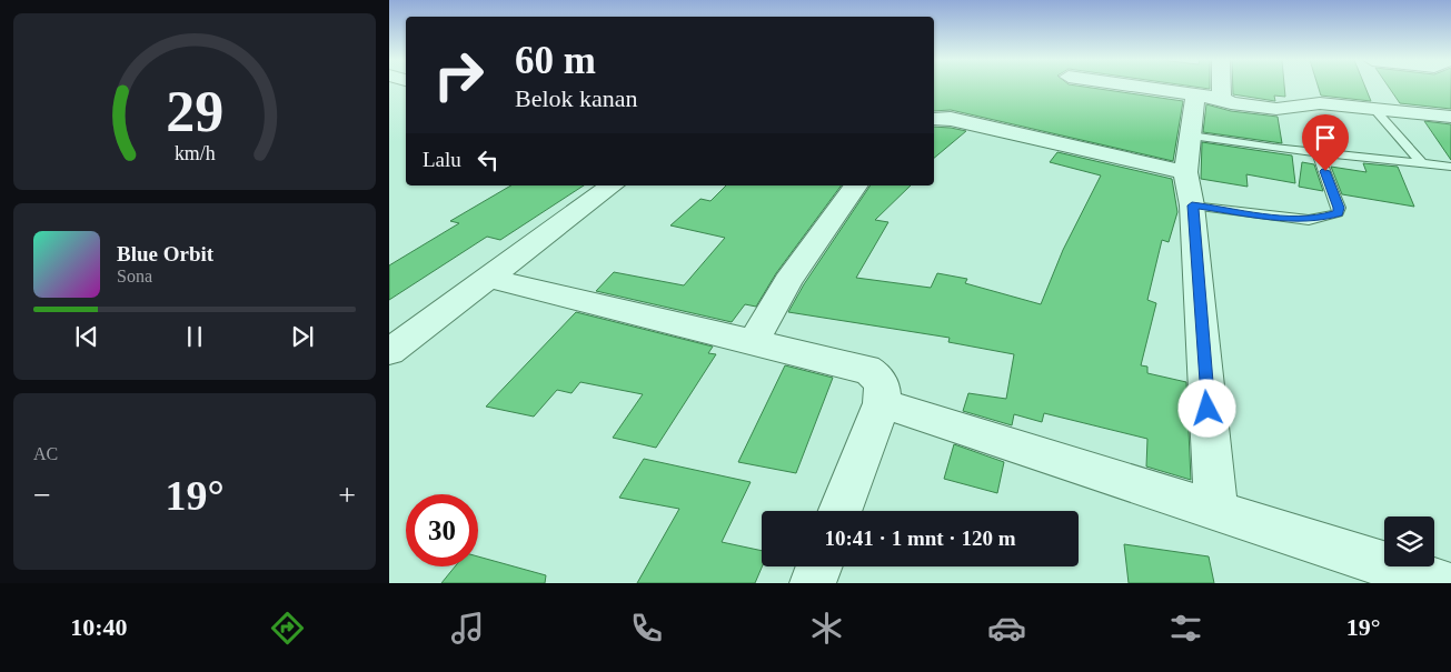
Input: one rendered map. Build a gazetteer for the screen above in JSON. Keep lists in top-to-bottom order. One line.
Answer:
{"page":{"turn":["60 m","Belok kanan"],"then":"Lalu","song":["Blue Orbit","Sona"],"tile":"AC","heat":["−","19°","+"],"limit":"30","trip":"10:41 · 1 mnt · 120 m","tabs":["10:40","19°"],"gauge":["29","km/h"]}}
